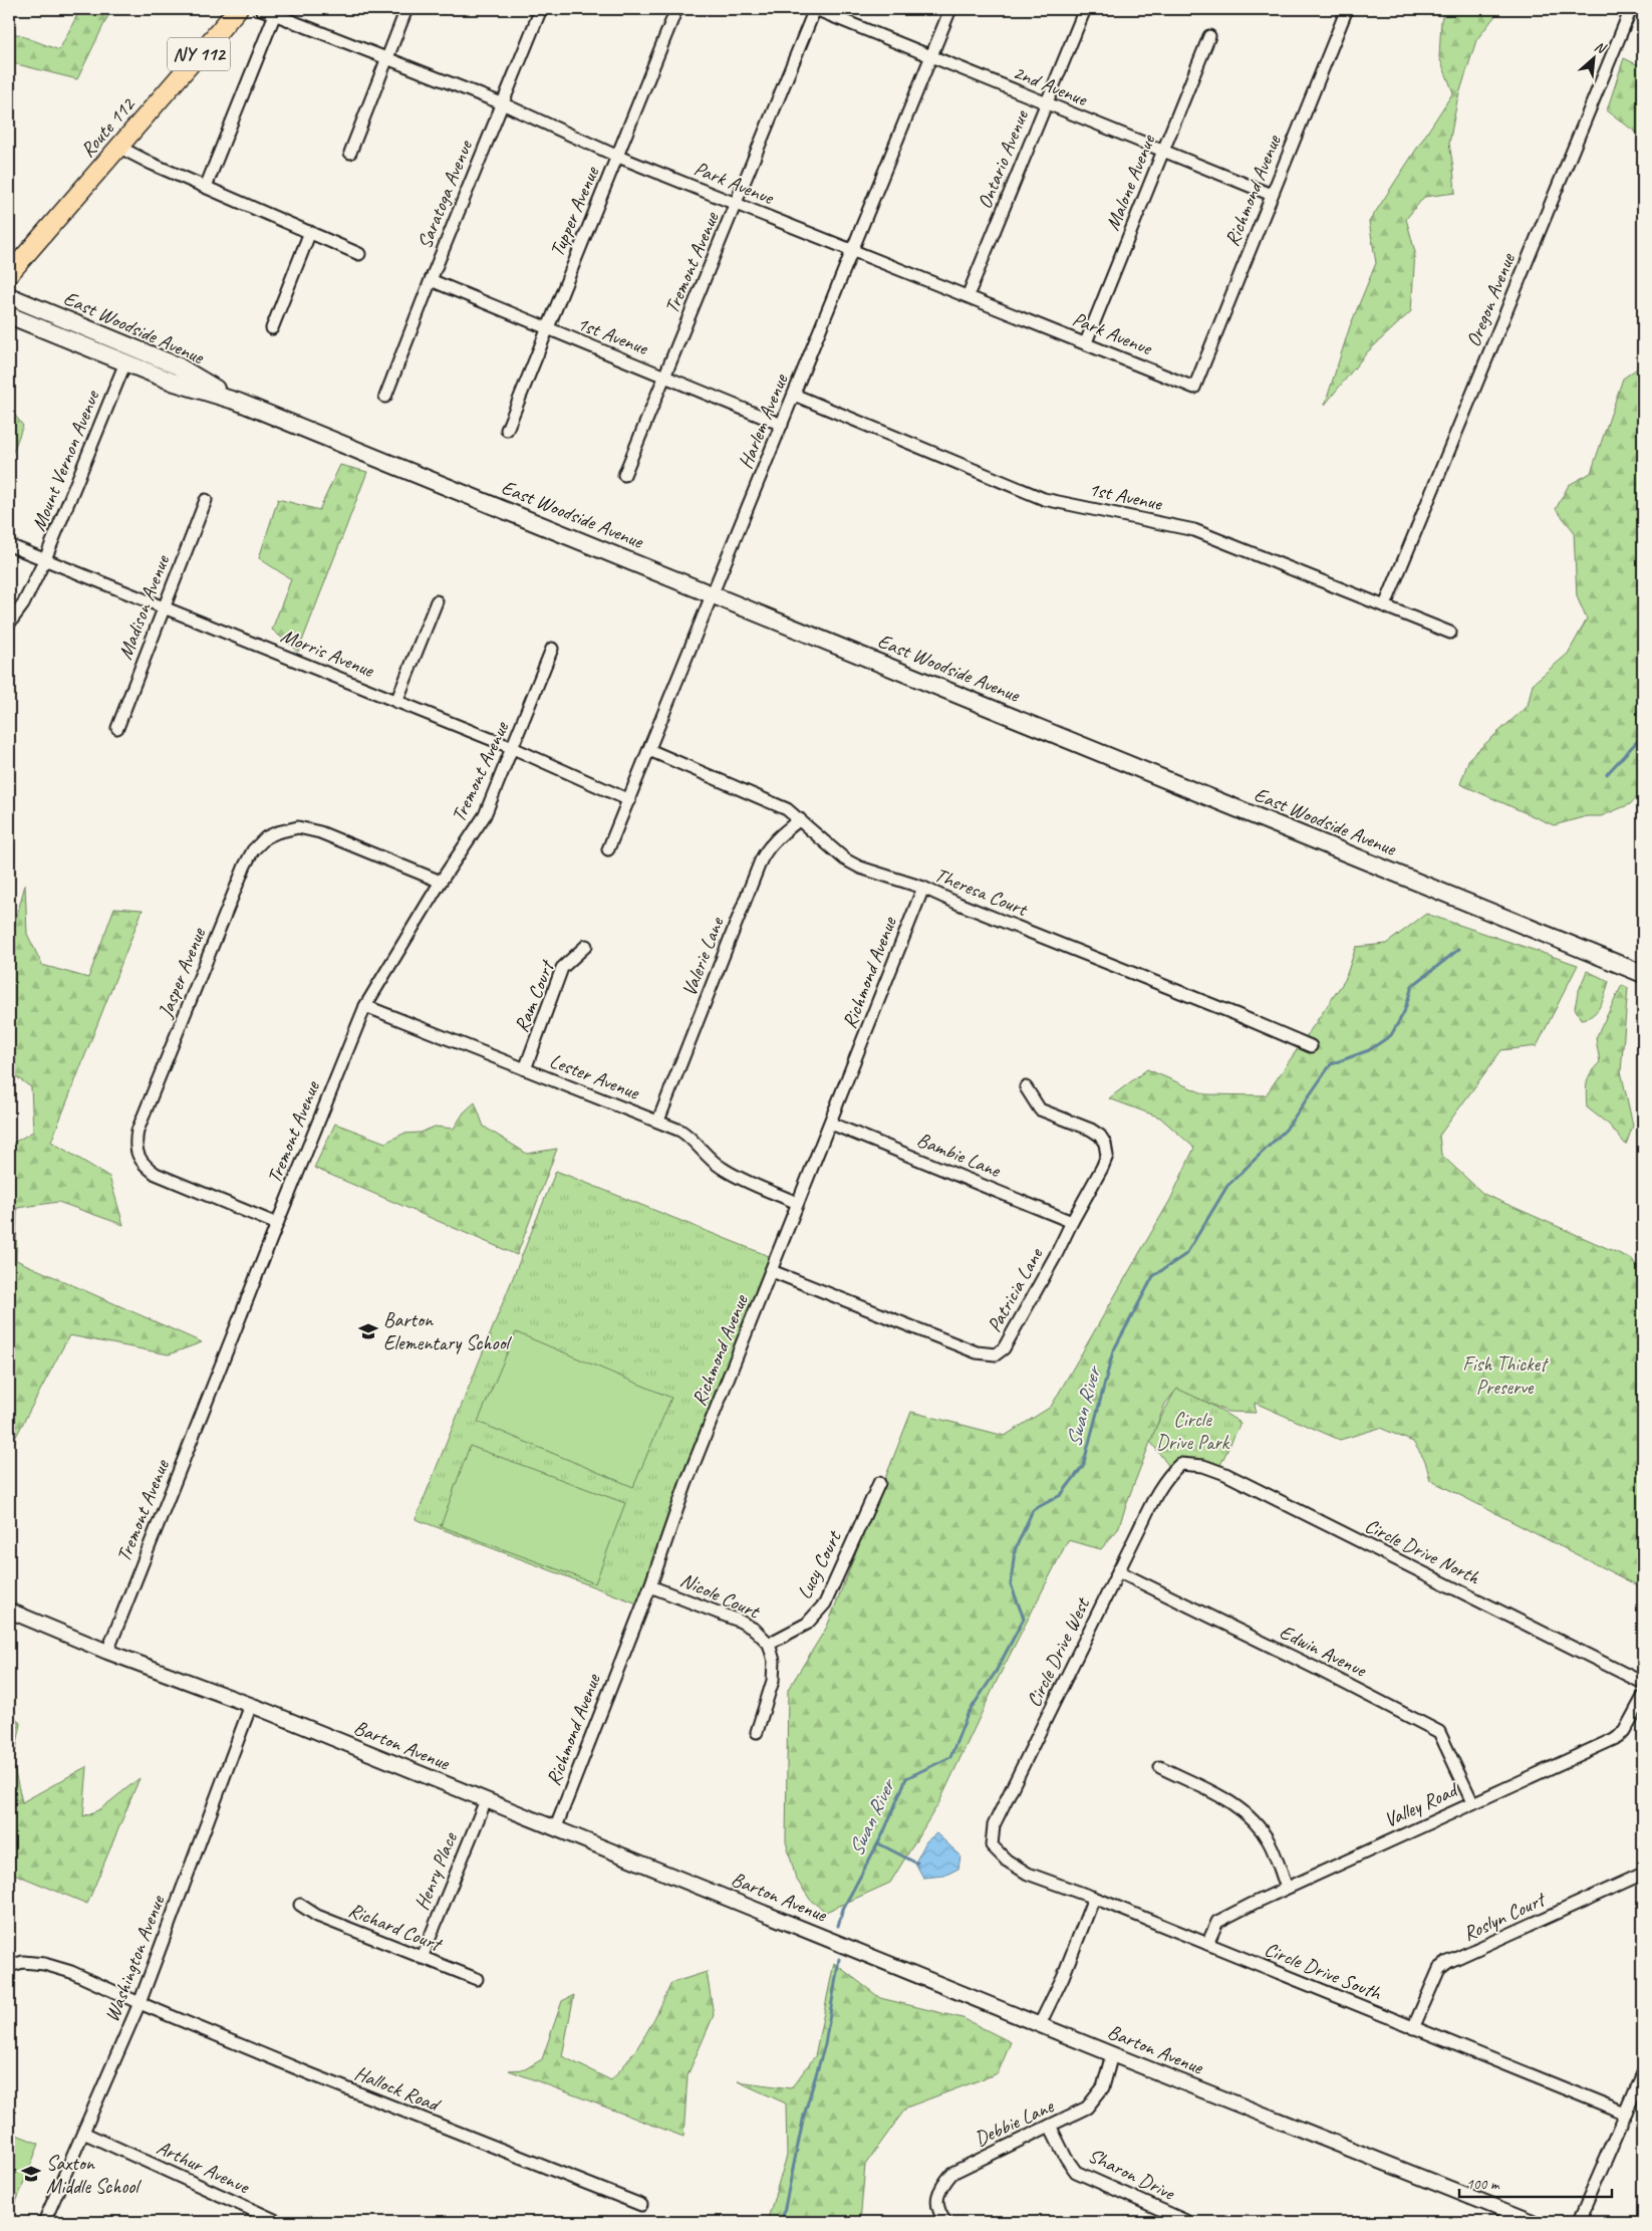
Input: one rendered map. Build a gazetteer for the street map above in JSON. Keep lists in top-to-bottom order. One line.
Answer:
{"streets":{"main road":["NY 112","Route 112","East Woodside Avenue"],"street":["2nd Avenue","Ontario Avenue","Park Avenue","Malone Avenue","Richmond Avenue","Saratoga Avenue","Tupper Avenue","Tremont Avenue","Oregon Avenue","1st Avenue","Harlem Avenue","Mount Vernon Avenue","Madison Avenue","Morris Avenue","Theresa Court","Valerie Lane","Jasper Avenue","Ram Court","Lester Avenue","Bambie Lane","Patricia Lane","Circle Drive North","Lucy Court","Nicole Court","Edwin Avenue","Circle Drive West","Barton Avenue","Valley Road","Henry Place","Roslyn Court","Richard Court","Washington Avenue","Circle Drive South","Hallock Road","Debbie Lane","Arthur Avenue","Sharon Drive"]},"crossings":[["2nd Avenue","Ontario Avenue"],["2nd Avenue","Malone Avenue"],["2nd Avenue","Richmond Avenue"],["2nd Avenue","Tremont Avenue"],["2nd Avenue","Harlem Avenue"],["Ontario Avenue","Park Avenue"],["Park Avenue","Malone Avenue"],["Park Avenue","Richmond Avenue"],["Park Avenue","Saratoga Avenue"],["Park Avenue","Tupper Avenue"],["Park Avenue","Tremont Avenue"],["Park Avenue","Harlem Avenue"],["Richmond Avenue","Theresa Court"],["Richmond Avenue","Lester Avenue"],["Richmond Avenue","Bambie Lane"],["Richmond Avenue","Patricia Lane"],["Richmond Avenue","Nicole Court"],["Richmond Avenue","Barton Avenue"],["Saratoga Avenue","1st Avenue"],["Tupper Avenue","1st Avenue"],["Tremont Avenue","1st Avenue"],["Tremont Avenue","Morris Avenue"],["Tremont Avenue","Jasper Avenue"],["Tremont Avenue","Lester Avenue"],["Tremont Avenue","Barton Avenue"],["Oregon Avenue","1st Avenue"],["East Woodside Avenue","Harlem Avenue"],["East Woodside Avenue","Mount Vernon Avenue"],["1st Avenue","Harlem Avenue"],["Harlem Avenue","Morris Avenue"],["Harlem Avenue","Theresa Court"],["Mount Vernon Avenue","Morris Avenue"],["Madison Avenue","Morris Avenue"],["Theresa Court","Valerie Lane"],["Valerie Lane","Lester Avenue"],["Ram Court","Lester Avenue"],["Bambie Lane","Patricia Lane"],["Circle Drive North","Circle Drive West"],["Lucy Court","Nicole Court"],["Edwin Avenue","Circle Drive West"],["Edwin Avenue","Valley Road"],["Circle Drive West","Circle Drive South"],["Barton Avenue","Henry Place"],["Barton Avenue","Washington Avenue"],["Barton Avenue","Debbie Lane"],["Valley Road","Circle Drive South"],["Henry Place","Richard Court"],["Roslyn Court","Circle Drive South"],["Washington Avenue","Hallock Road"],["Washington Avenue","Arthur Avenue"],["Debbie Lane","Sharon Drive"]],"water":["Swan River"],"parks":["Fish Thicket Preserve","Circle Drive Park"],"places":{"school or university":["Barton Elementary School","Saxton Middle School"]},"scale_bar":"100 m","north":"top right"}
